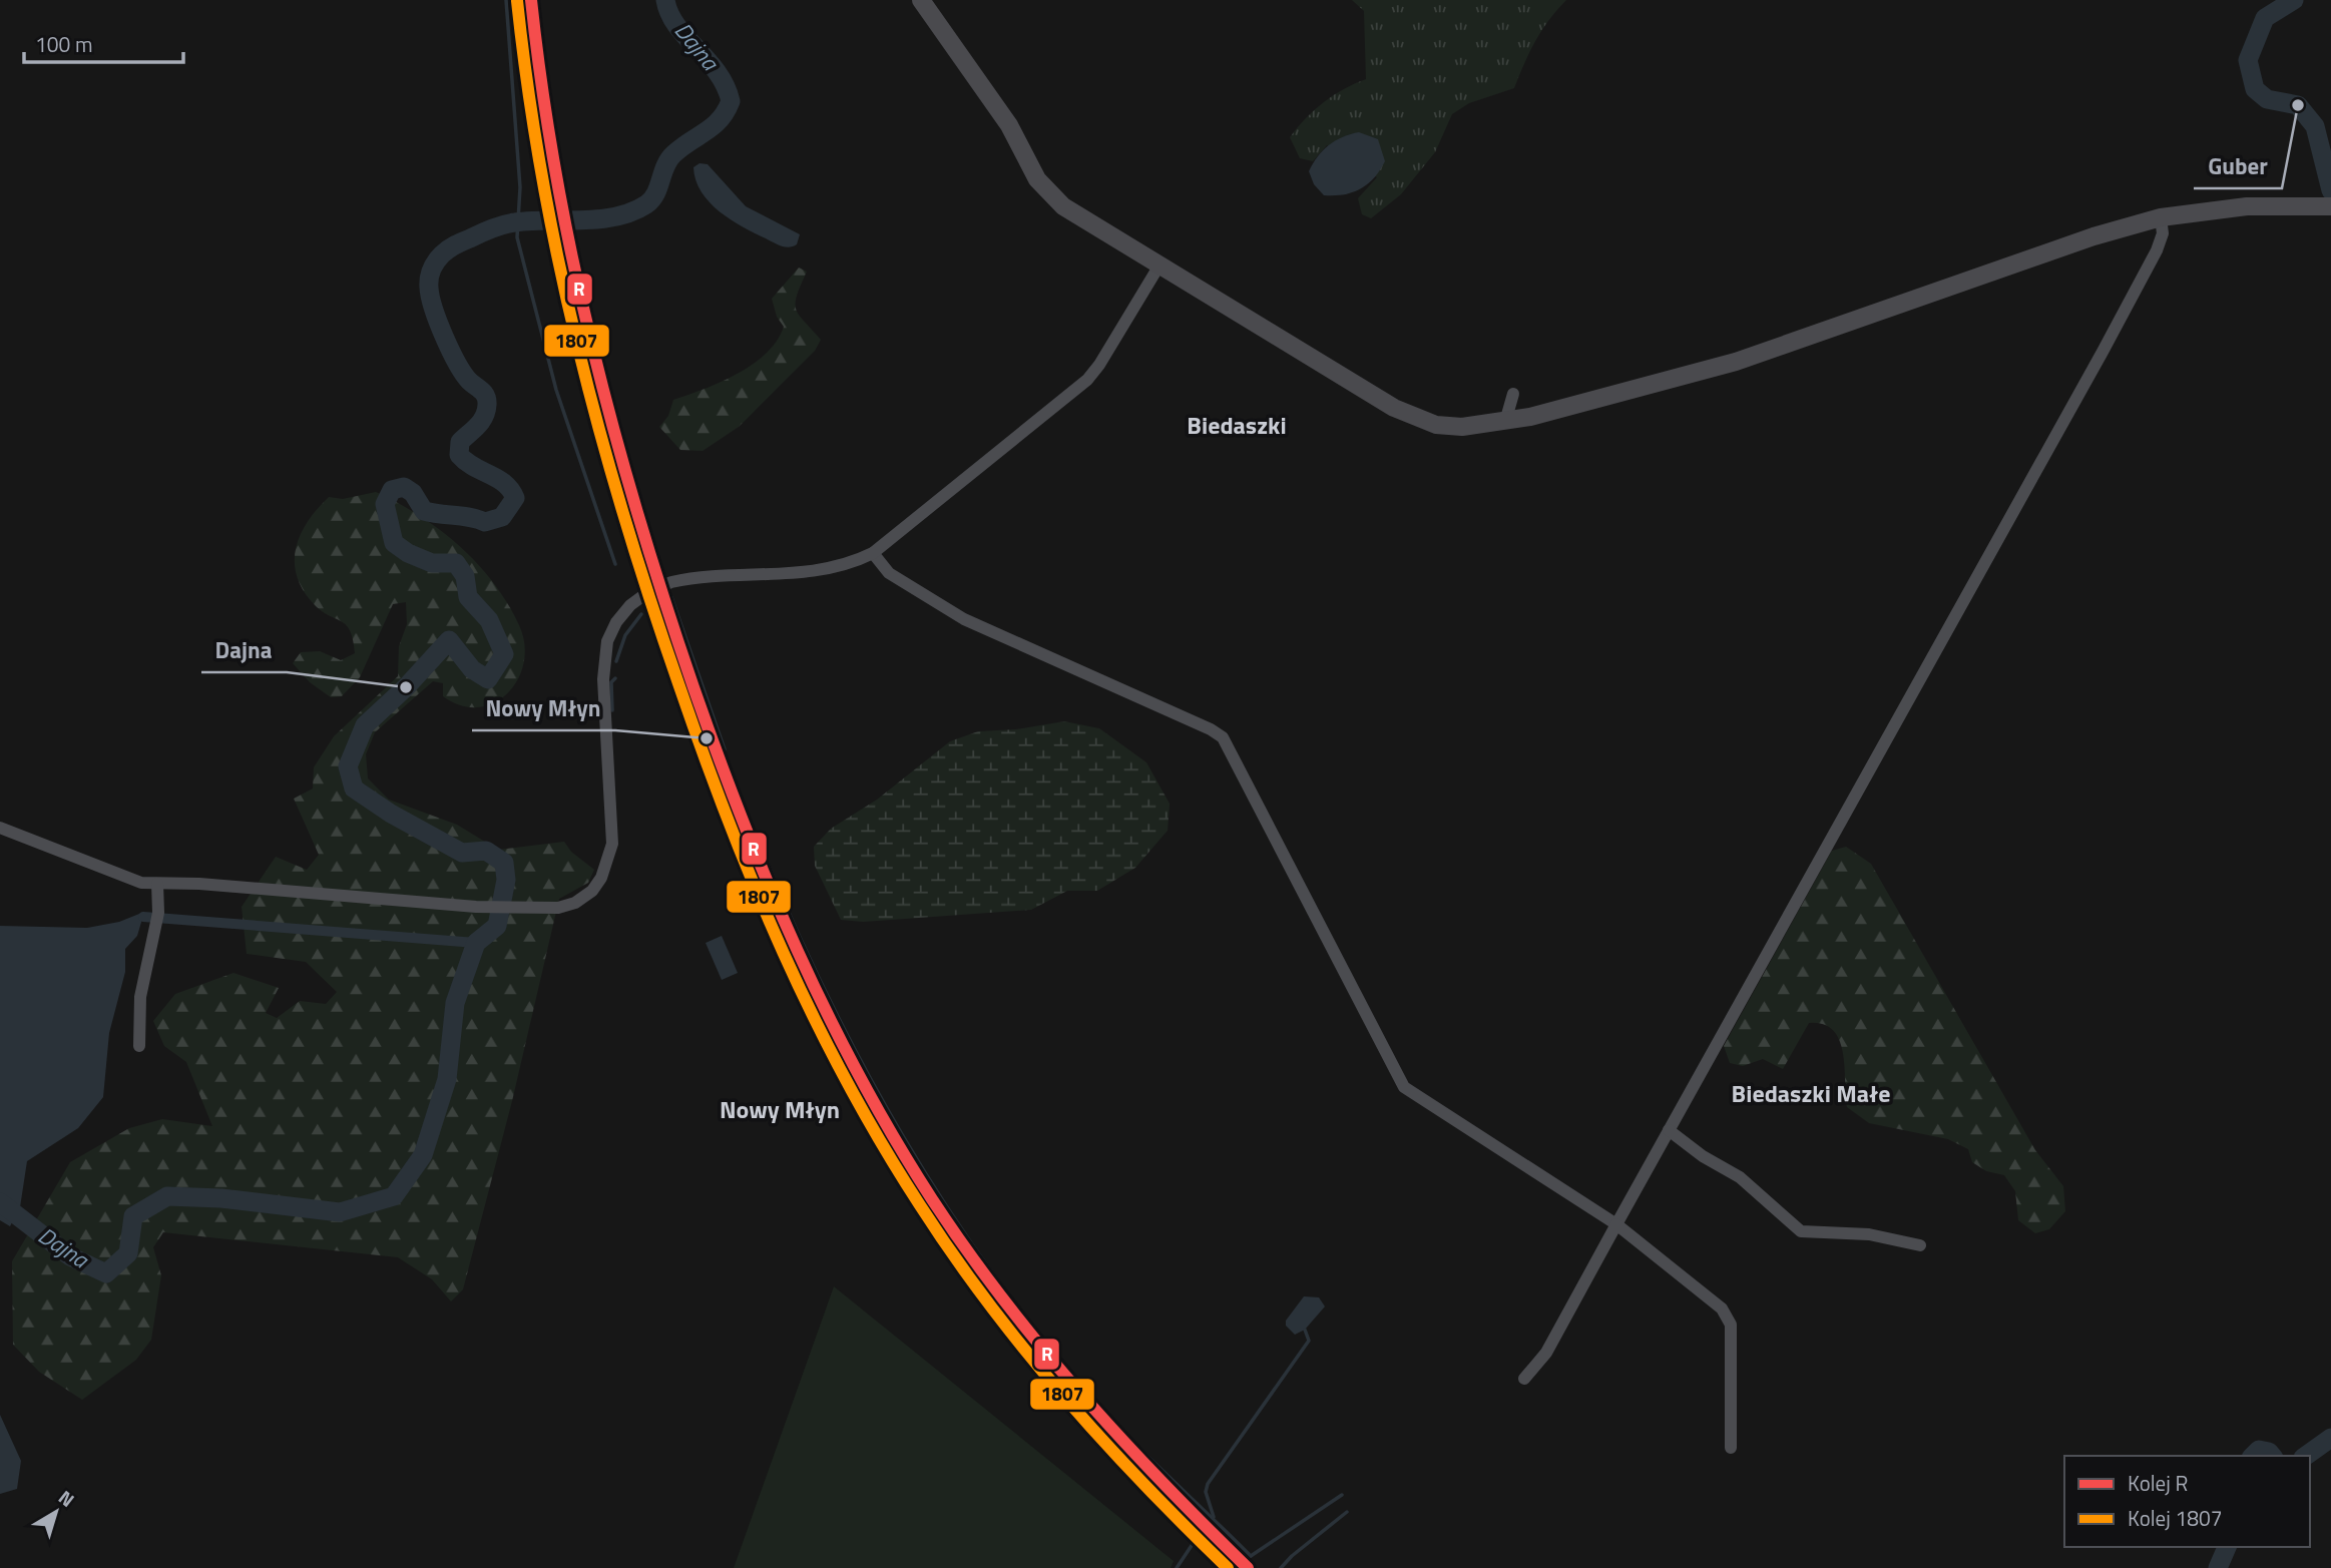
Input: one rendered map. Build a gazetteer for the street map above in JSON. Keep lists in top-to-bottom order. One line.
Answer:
{"districts":["Biedaszki","Biedaszki Małe","Nowy Młyn"],"water":["Dajna"],"places":["Guber","Dajna","Nowy Młyn"],"lines":["rail line R","rail line 1807"],"legend":["Kolej R","Kolej 1807"],"scale_bar":"100 m","north":"top right"}
